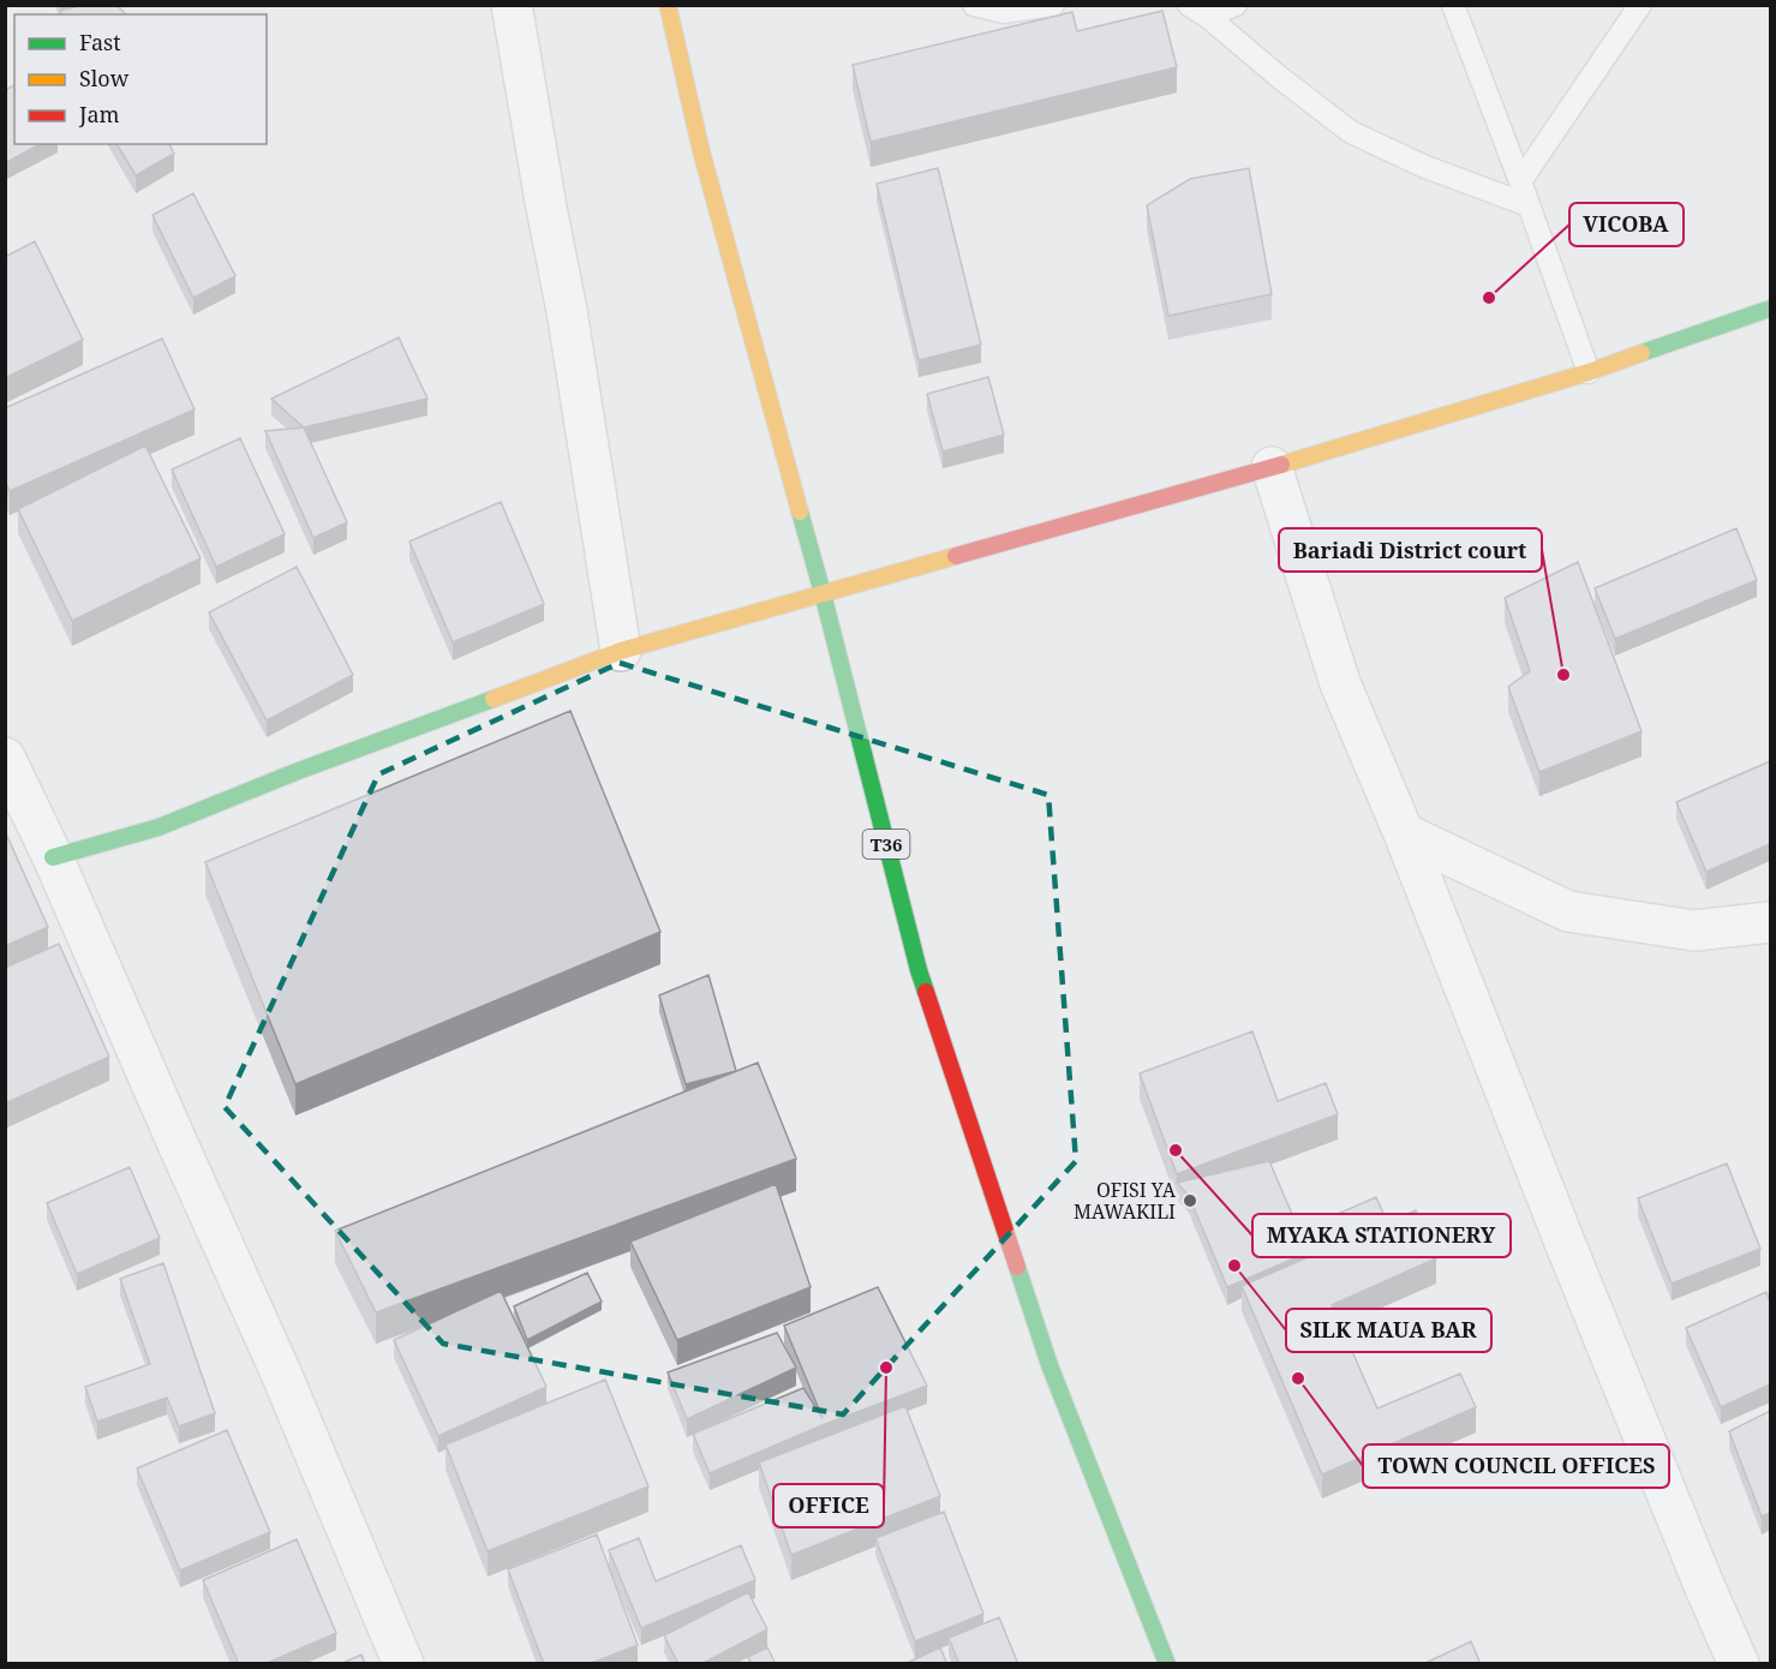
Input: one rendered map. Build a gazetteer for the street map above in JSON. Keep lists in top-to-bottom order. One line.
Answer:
{"streets":{"main road":["T36"]},"places":["VICOBA","Bariadi District court","MYAKA STATIONERY","OFISI YA MAWAKILI","SILK MAUA BAR","OFFICE","TOWN COUNCIL OFFICES"],"legend":["Fast","Slow","Jam"]}
